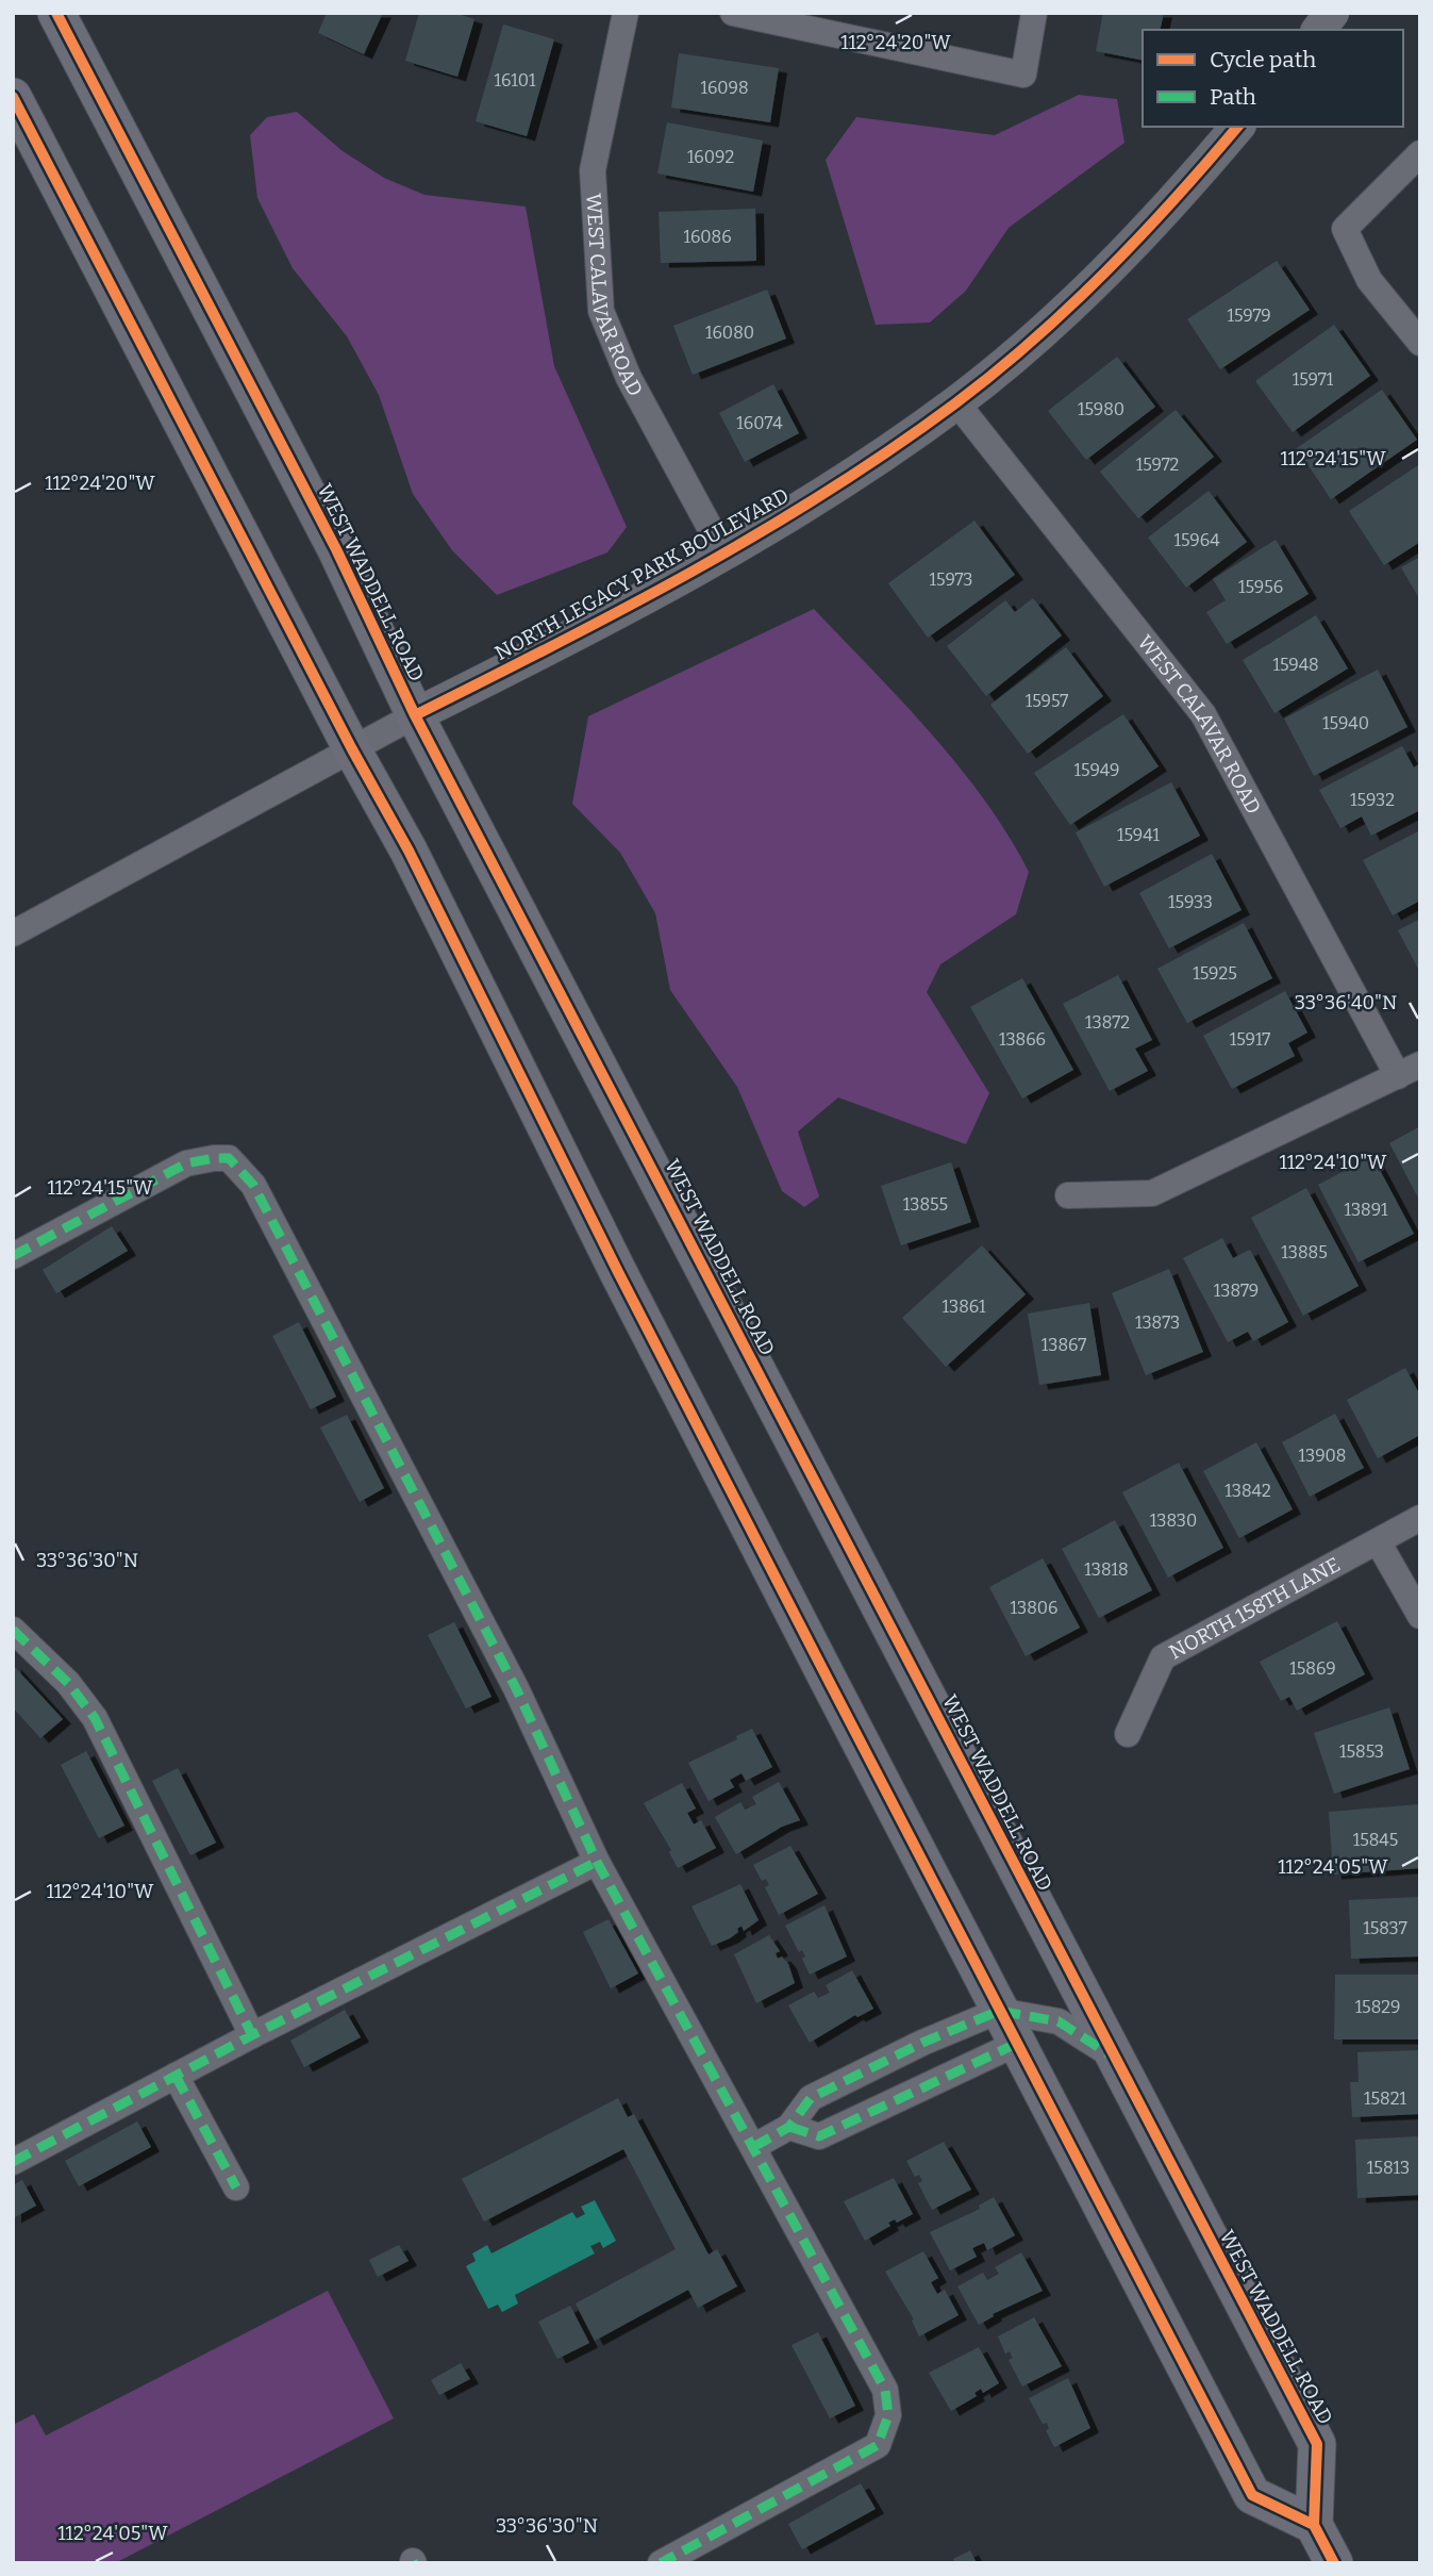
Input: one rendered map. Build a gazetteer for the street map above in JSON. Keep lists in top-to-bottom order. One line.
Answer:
{"streets":{"main road":["WEST WADDELL ROAD"],"street":["WEST CALAVAR ROAD","NORTH LEGACY PARK BOULEVARD","NORTH 158TH LANE"]},"crossings":[["WEST CALAVAR ROAD","NORTH LEGACY PARK BOULEVARD"],["NORTH LEGACY PARK BOULEVARD","WEST WADDELL ROAD"]],"house_numbers":["16101","16098","16092","16086","15979","16080","15971","15980","16074","15972","15964","15973","15956","15948","15957","15940","15949","15932","15941","15933","15925","13872","13866","15917","13855","13891","13885","13879","13861","13873","13867","13908","13842","13830","13818","13806","15869","15853","15845","15837","15829","15821","15813"],"legend":["Cycle path","Path"],"coordinates":["112°24'20\"W","112°24'15\"W","33°36'40\"N","112°24'10\"W","33°36'30\"N","112°24'05\"W"]}
